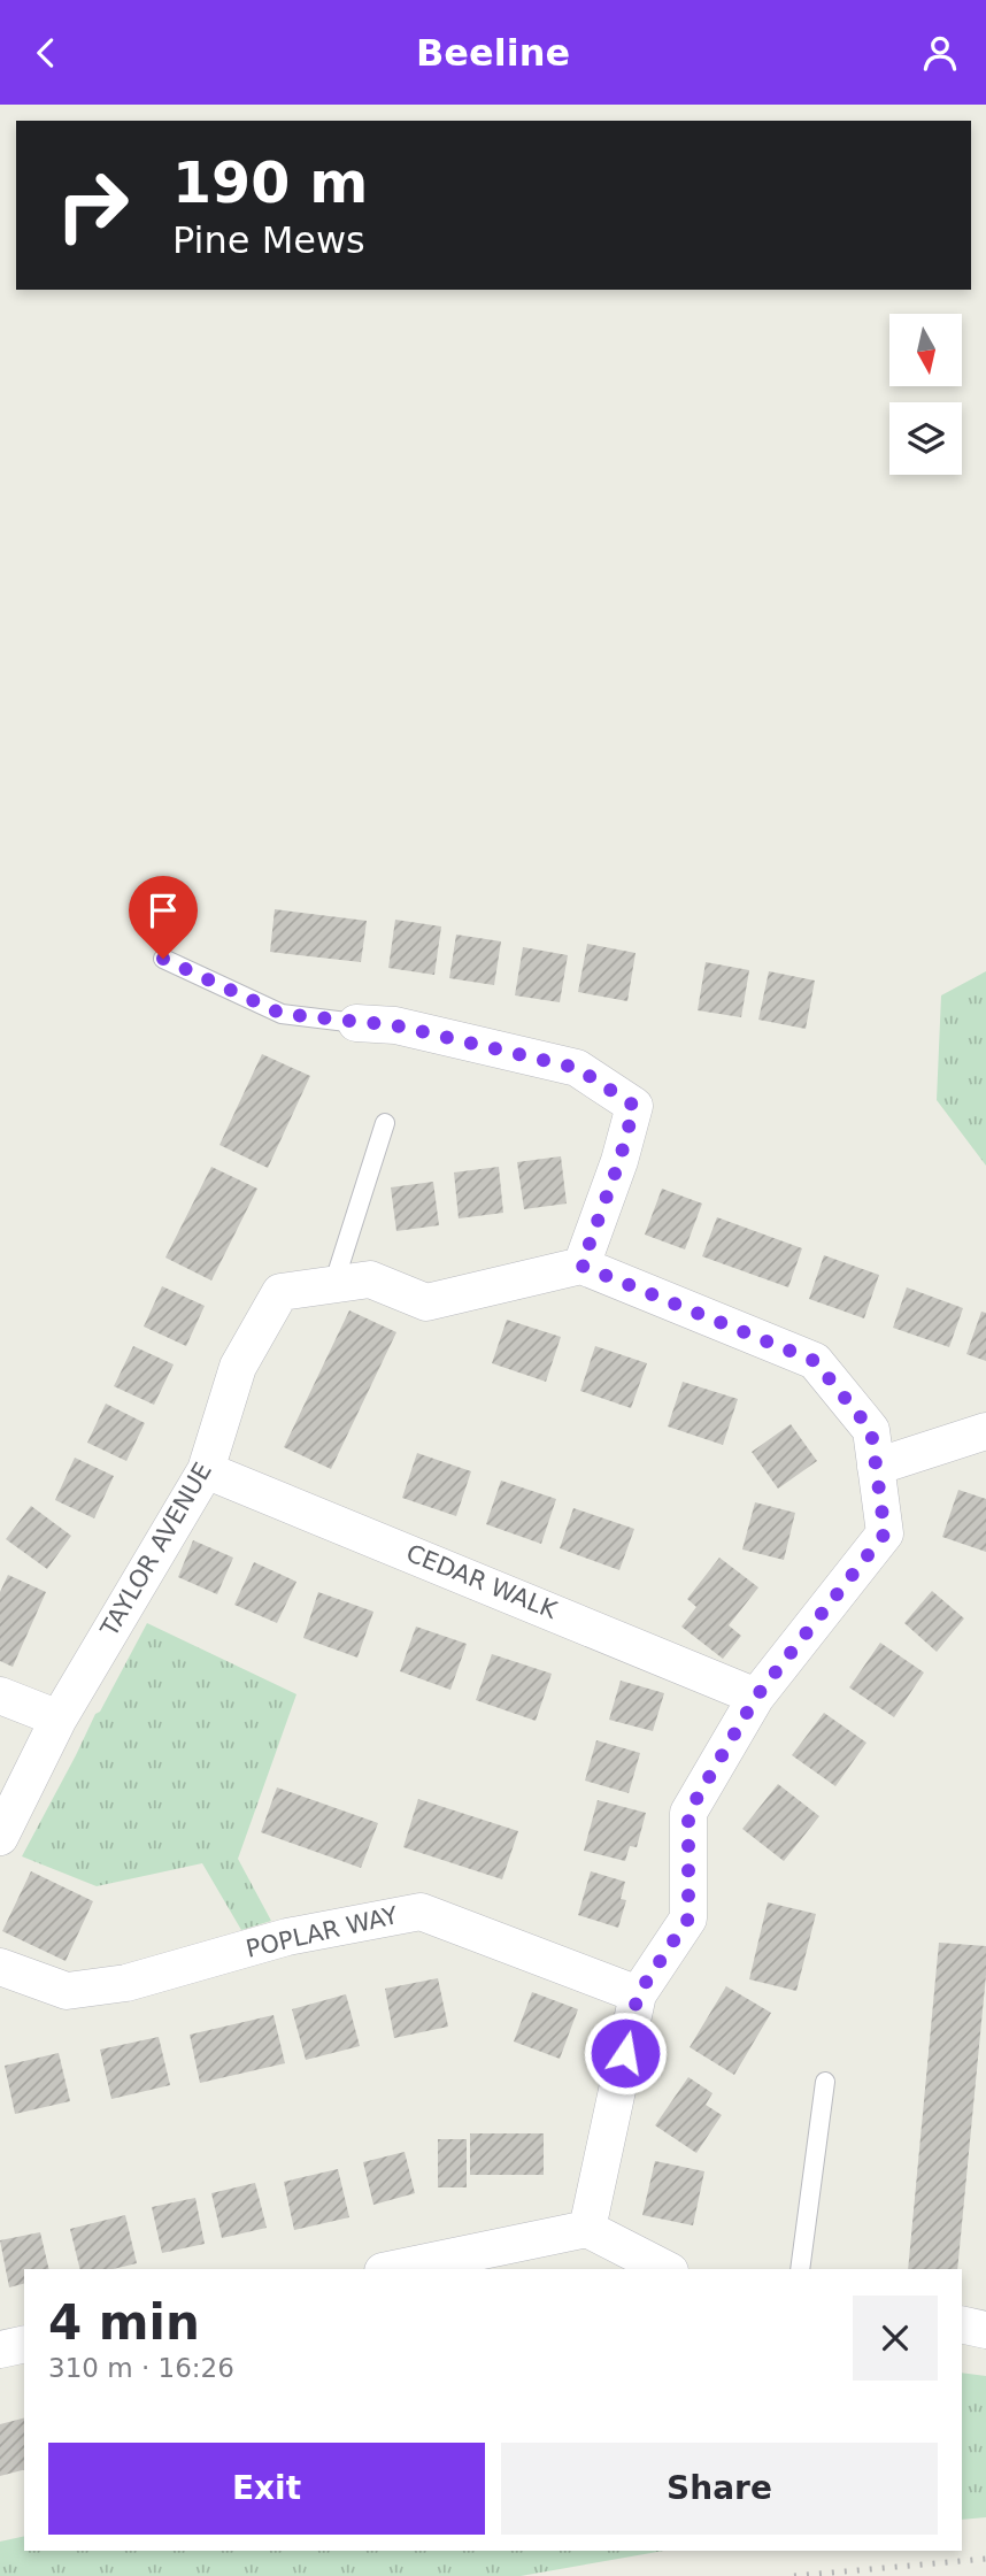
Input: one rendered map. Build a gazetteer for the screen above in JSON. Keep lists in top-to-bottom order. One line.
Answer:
{"streets":{"street":["TAYLOR AVENUE","CEDAR WALK","POPLAR WAY"]},"crossings":[["TAYLOR AVENUE","CEDAR WALK"]],"north":"bottom","page":{"header":"Beeline","turn":["190 m","Pine Mews"],"heading":["4 min","310 m · 16:26"],"buttons":["Exit","Share"]}}
